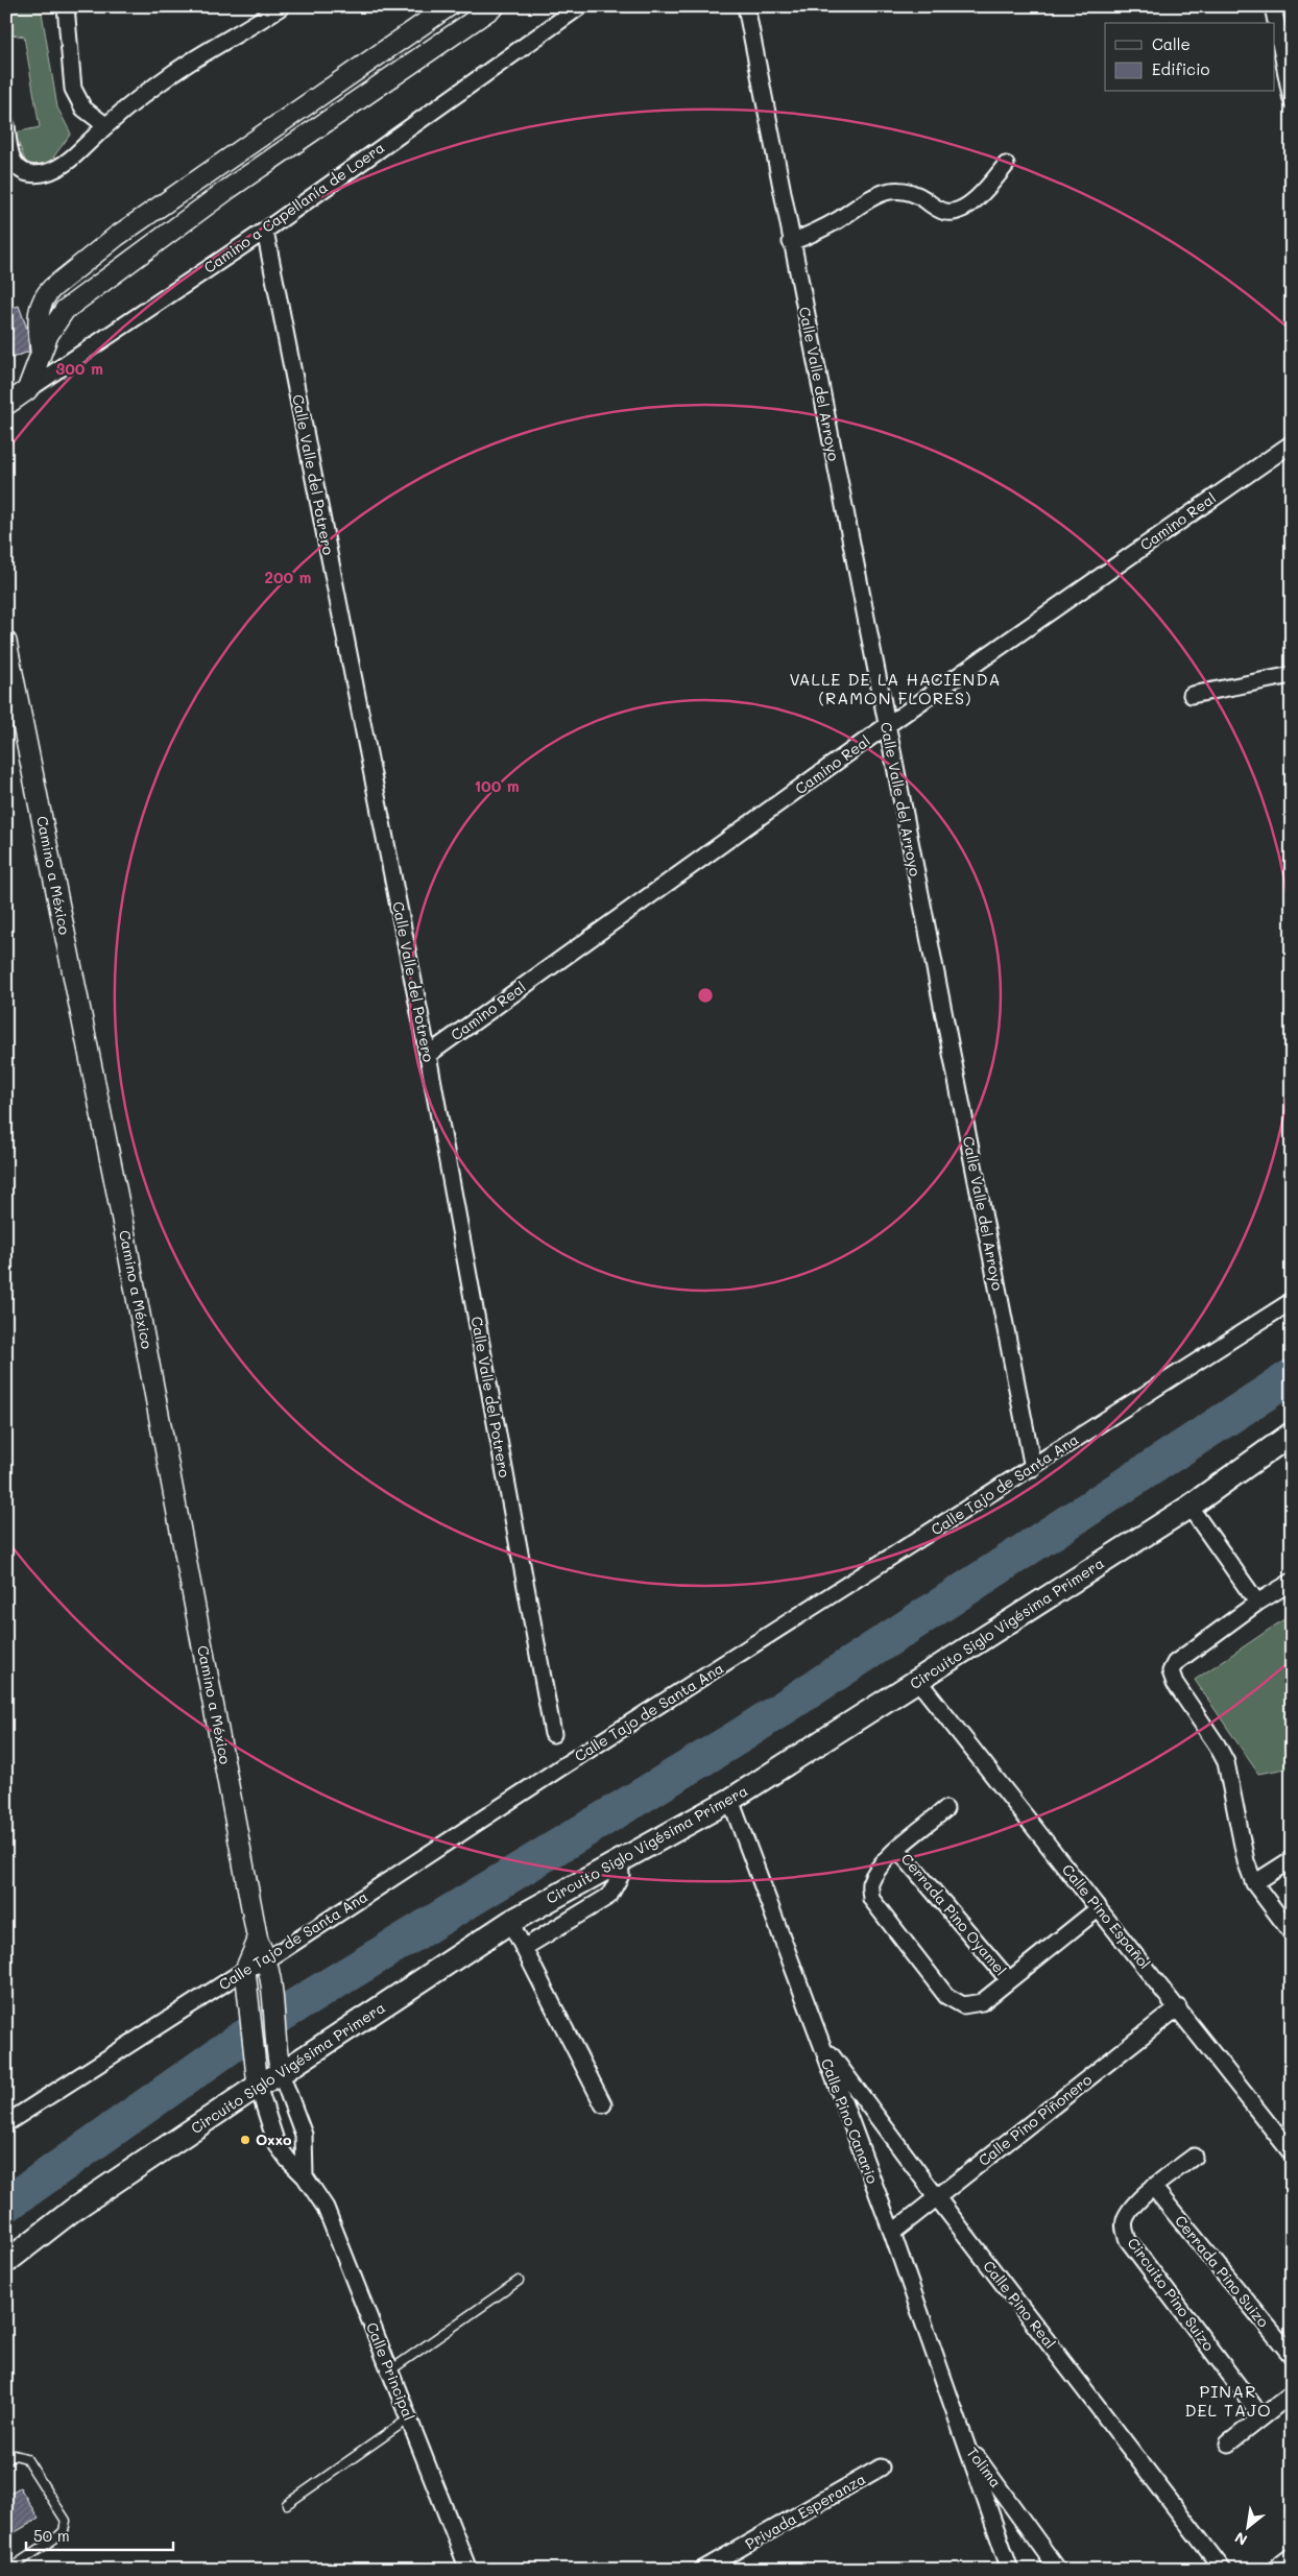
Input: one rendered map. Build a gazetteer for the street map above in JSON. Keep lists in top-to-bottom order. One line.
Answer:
{"streets":{"main road":["Circuito Siglo Vigésima Primera"],"street":["Camino a Capellanía de Loera","Calle Valle del Arroyo","Calle Valle del Potrero","Camino Real","Camino a México","Calle Tajo de Santa Ana","Cerrada Pino Oyamel","Calle Pino Español","Calle Pino Piñonero","Calle Pino Canario","Cerrada Pino Suizo","Circuito Pino Suizo","Calle Pino Real","Calle Principal","Tolima","Privada Esperanza"]},"crossings":[["Camino a Capellanía de Loera","Calle Valle del Potrero"],["Calle Valle del Arroyo","Camino Real"],["Calle Valle del Arroyo","Calle Tajo de Santa Ana"],["Calle Valle del Potrero","Camino Real"],["Camino a México","Calle Tajo de Santa Ana"],["Calle Tajo de Santa Ana","Calle Principal"],["Circuito Siglo Vigésima Primera","Calle Pino Español"],["Circuito Siglo Vigésima Primera","Calle Pino Canario"],["Circuito Siglo Vigésima Primera","Calle Principal"],["Cerrada Pino Oyamel","Calle Pino Español"],["Calle Pino Español","Calle Pino Piñonero"],["Calle Pino Piñonero","Calle Pino Canario"],["Calle Pino Piñonero","Calle Pino Real"],["Calle Pino Canario","Calle Pino Real"],["Calle Pino Canario","Tolima"],["Cerrada Pino Suizo","Circuito Pino Suizo"]],"districts":["VALLE DE LA HACIENDA (RAMON FLORES)","PINAR DEL TAJO"],"places":["Oxxo"],"legend":["Calle","Edificio"],"scale_bar":"50 m","north":"bottom left","rings":["300 m","200 m","100 m"]}
